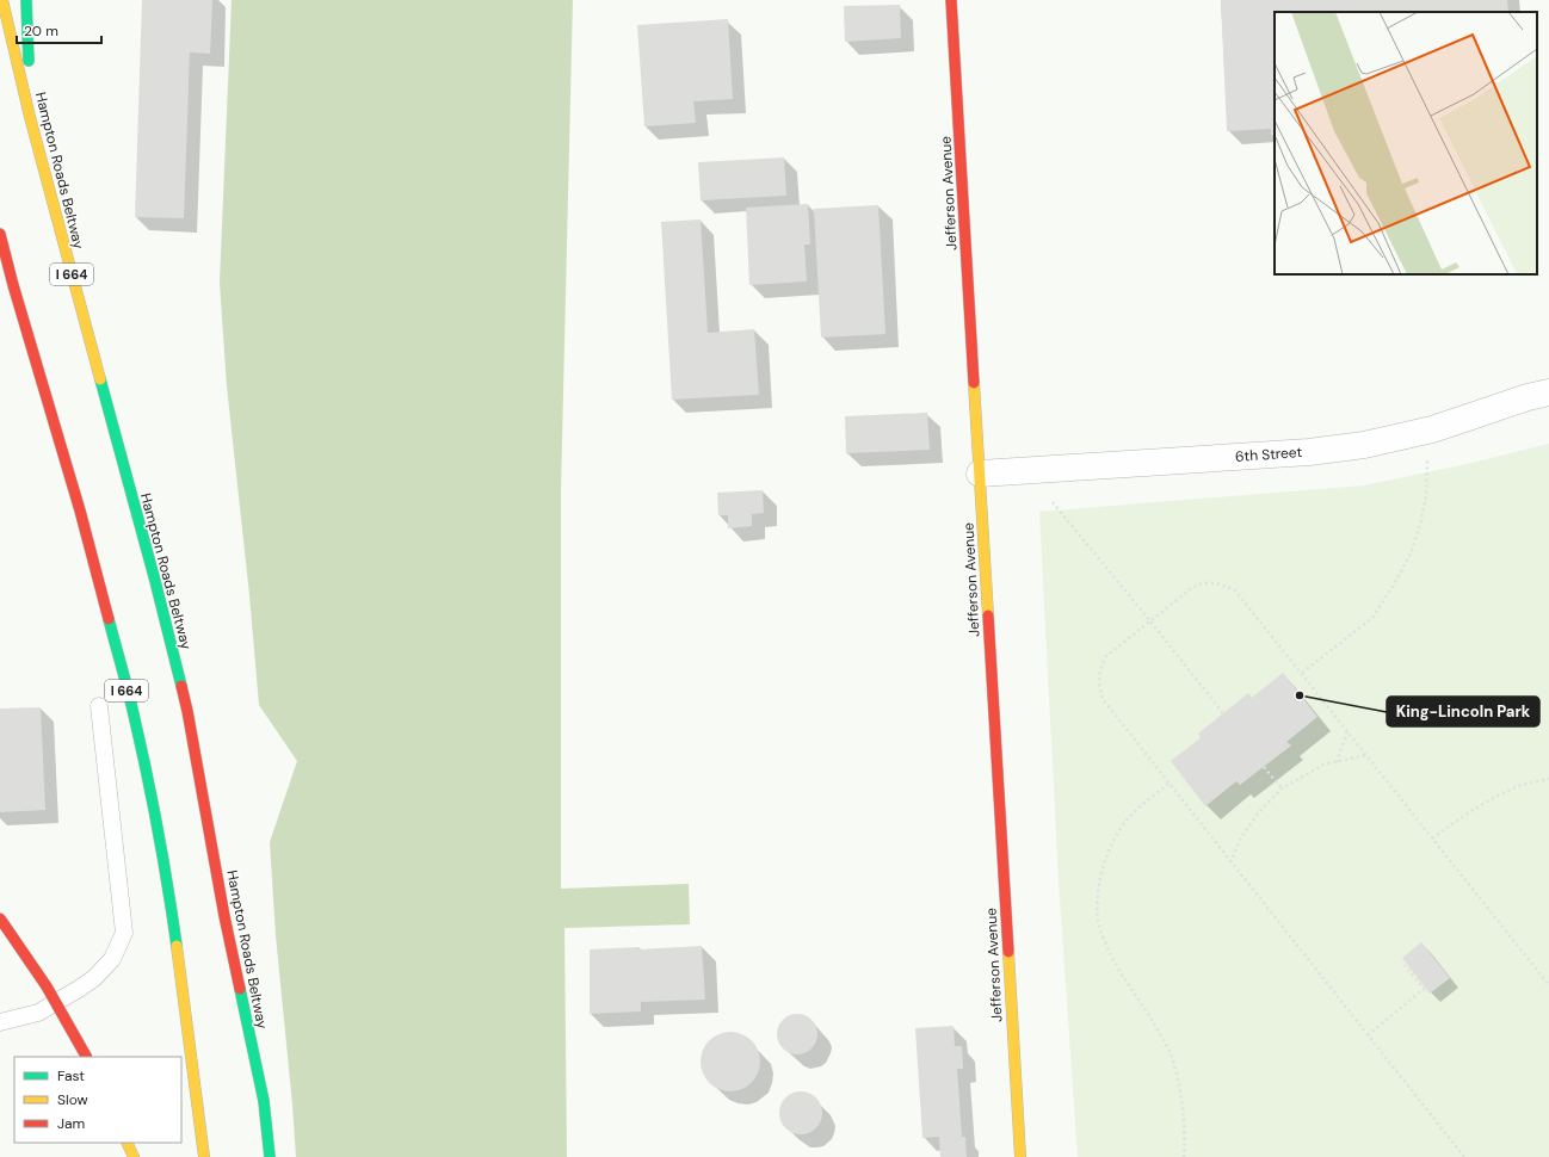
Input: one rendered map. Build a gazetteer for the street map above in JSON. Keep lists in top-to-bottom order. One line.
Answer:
{"streets":{"main road":["Hampton Roads Beltway","Jefferson Avenue","I 664"],"street":["6th Street"]},"crossings":[["Jefferson Avenue","6th Street"]],"places":["King-Lincoln Park"],"legend":["Fast","Slow","Jam"],"scale_bar":"20 m"}
